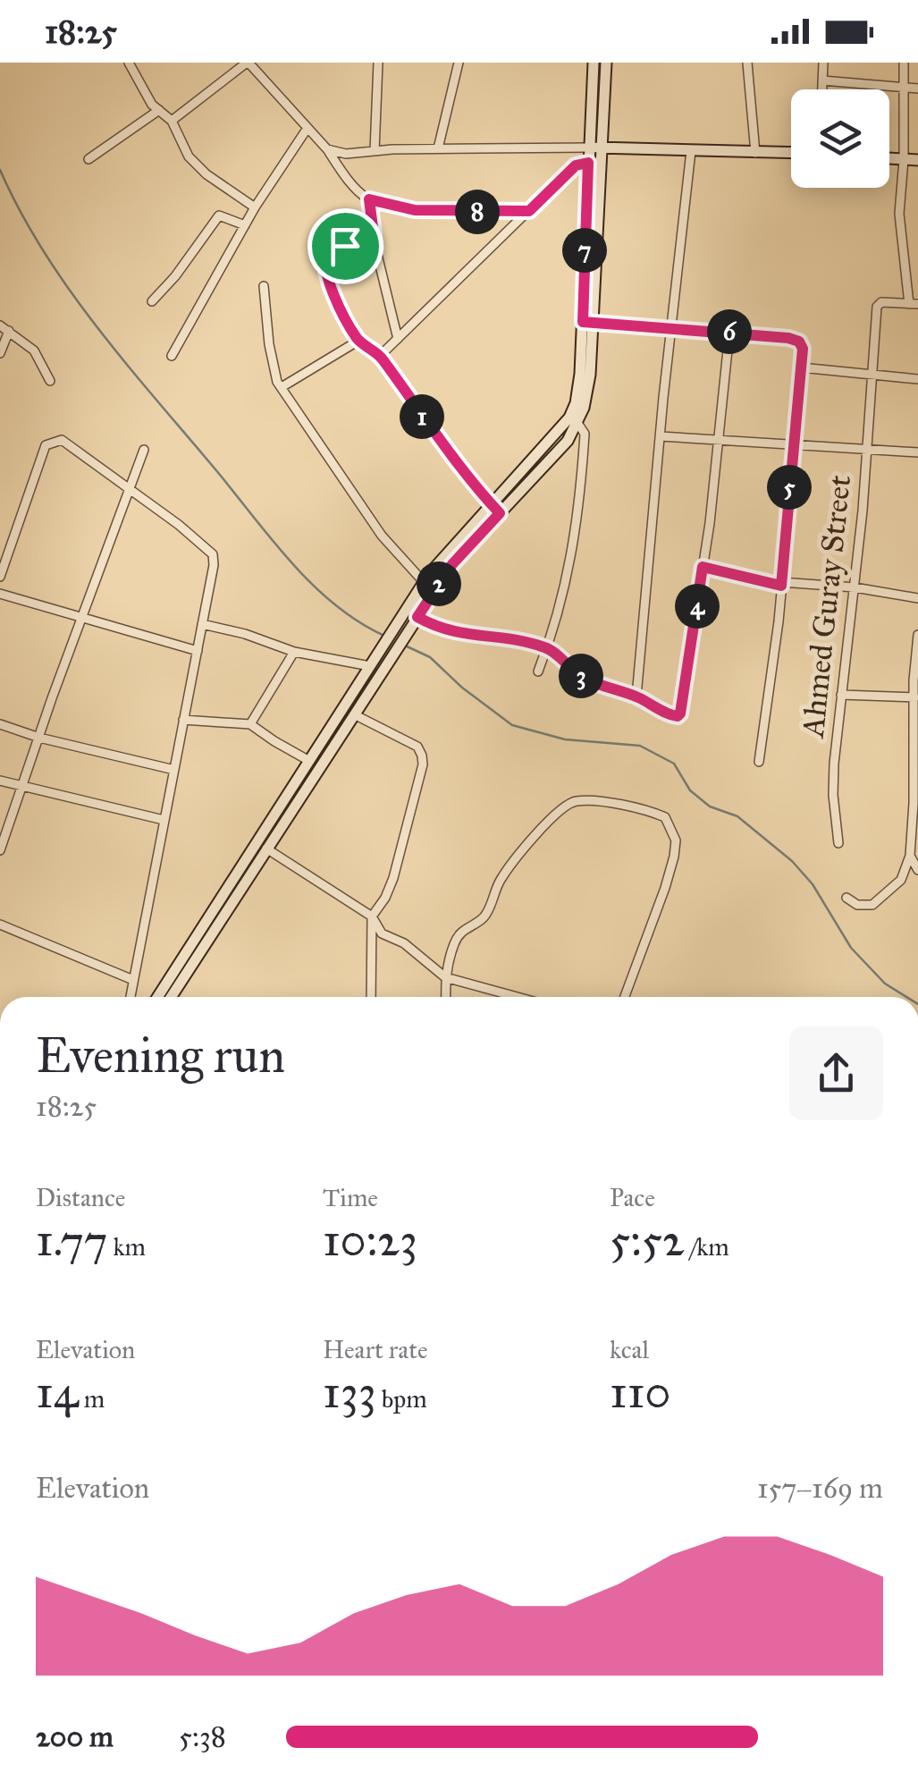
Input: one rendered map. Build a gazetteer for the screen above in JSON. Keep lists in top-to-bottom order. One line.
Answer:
{"streets":{"street":["Ahmed Guray Street"]},"page":{"status":"18:25","pins":["8","7","6","1","5","2","4","3"],"heading":["Evening run","18:25"],"stats":[["Distance","1.77 km"],["Time","10:23"],["Pace","5:52 /km"],["Elevation","14 m"],["Heart rate","133 bpm"],["kcal","110"]],"chart":["Elevation","157–169 m"],"list":[{"name":"200 m","note":"5:38"}]}}
